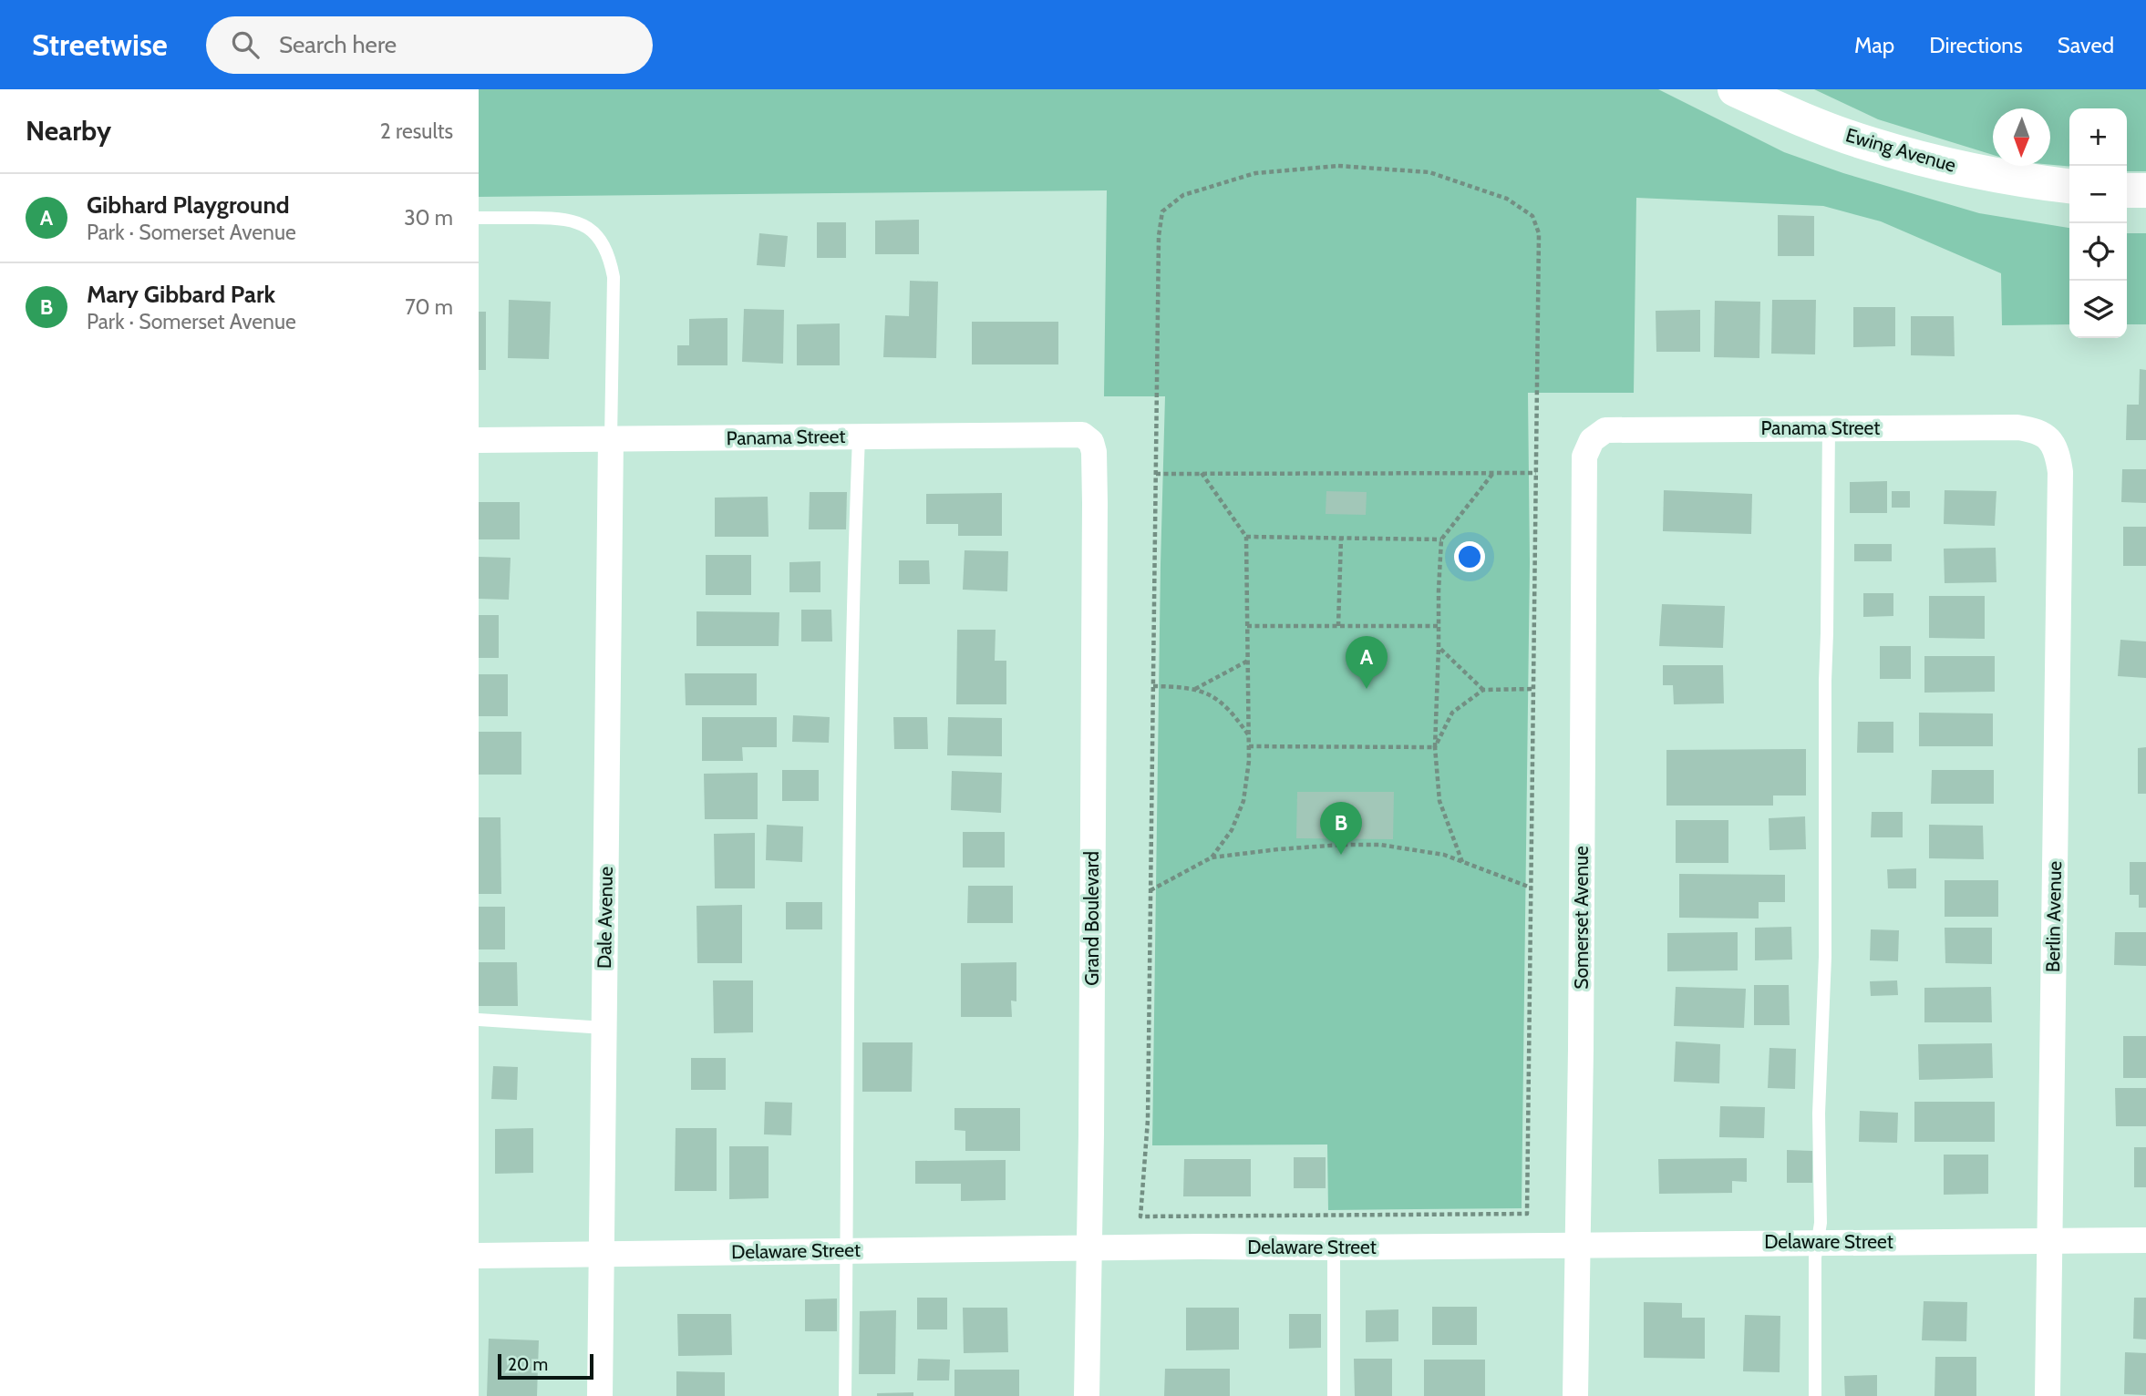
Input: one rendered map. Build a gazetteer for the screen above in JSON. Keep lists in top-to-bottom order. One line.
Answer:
{"streets":{"street":["Ewing Avenue","Panama Street","Berlin Avenue","Dale Avenue","Somerset Avenue","Grand Boulevard","Delaware Street"]},"crossings":[["Panama Street","Berlin Avenue"],["Panama Street","Dale Avenue"],["Panama Street","Somerset Avenue"],["Panama Street","Grand Boulevard"],["Berlin Avenue","Delaware Street"],["Dale Avenue","Delaware Street"],["Somerset Avenue","Delaware Street"],["Grand Boulevard","Delaware Street"]],"scale_bar":"20 m","north":"bottom","page":{"header":"Streetwise","search":"Search here","nav":["Map","Directions","Saved"],"heading":["Nearby","2 results"],"map_buttons":["+","−"],"list":[{"mark":"A","name":"Gibhard Playground","note":"Park · Somerset Avenue","value":"30 m"},{"mark":"B","name":"Mary Gibbard Park","note":"Park · Somerset Avenue","value":"70 m"}],"pins":["A","B"],"scale":"20 m"}}
